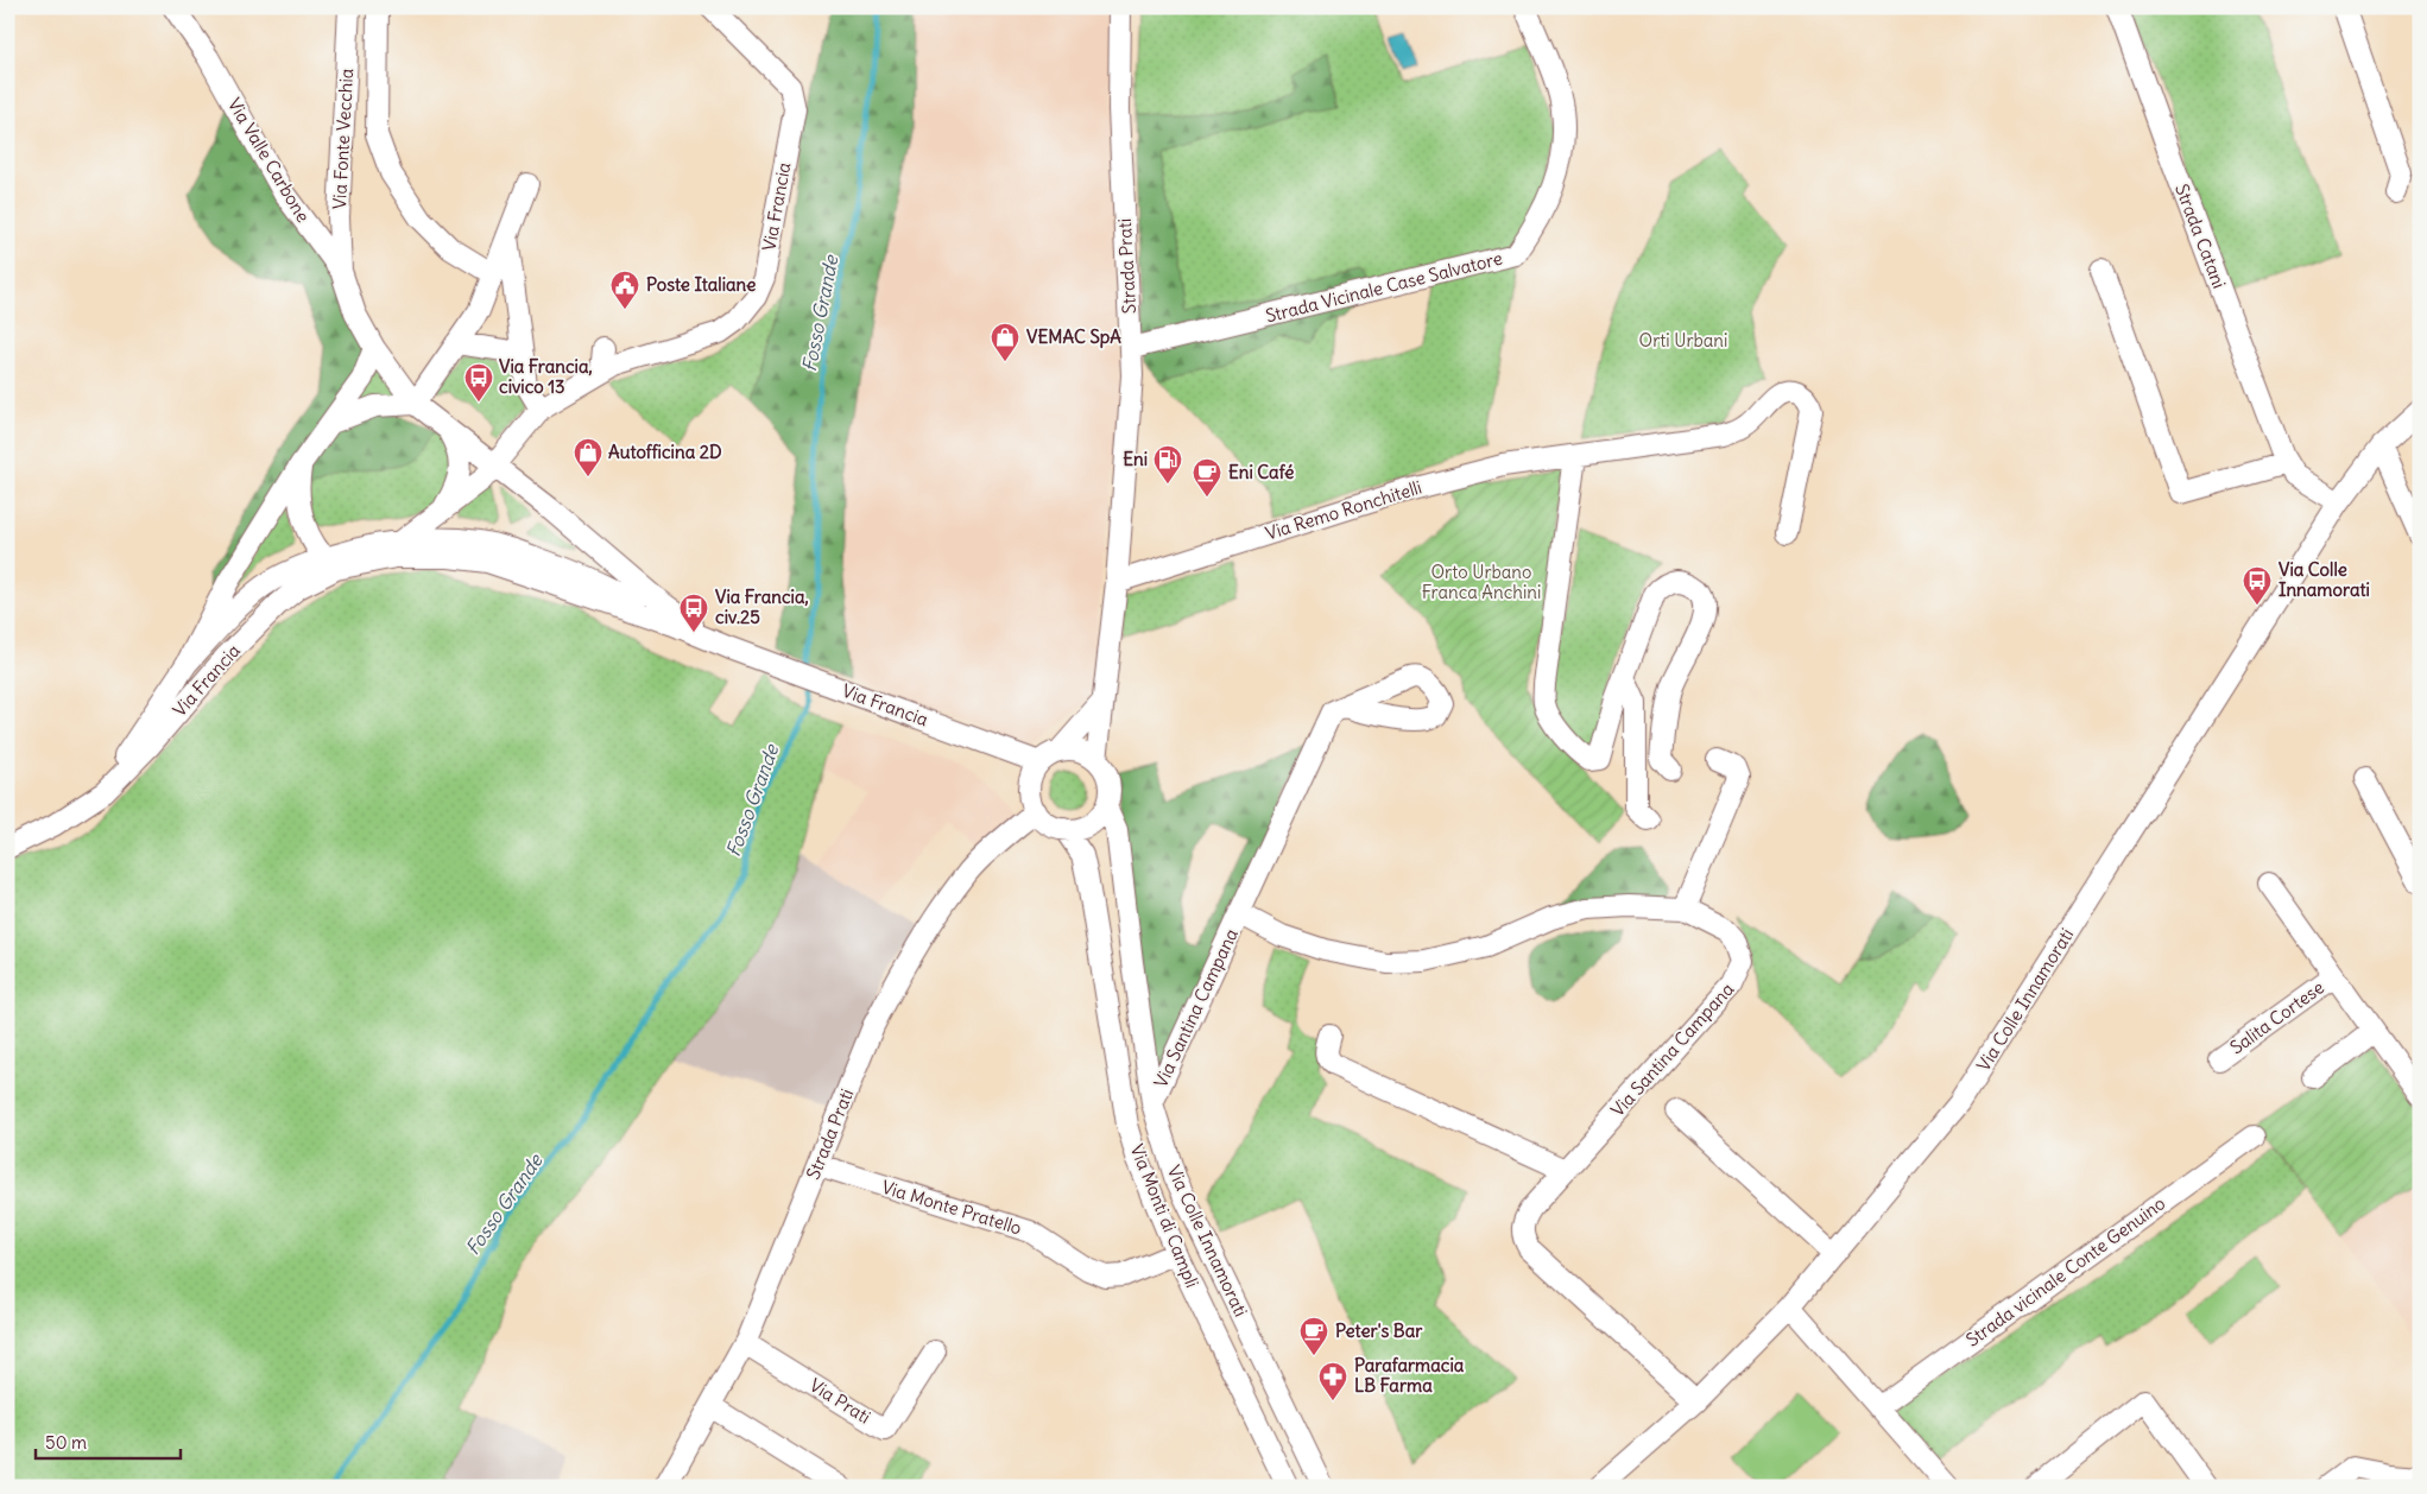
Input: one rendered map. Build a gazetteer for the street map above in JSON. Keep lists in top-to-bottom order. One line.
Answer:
{"streets":{"street":["Via Fonte Vecchia","Via Valle Carbone","Via Francia","Strada Catani","Strada Prati","Strada Vicinale Case Salvatore","Via Remo Ronchitelli","Via Colle Innamorati","Via Santina Campana","Salita Cortese","Via Monte Pratello","Via Monti di Campli","Strada vicinale Conte Genuino","Via Prati"]},"crossings":[["Via Fonte Vecchia","Via Valle Carbone"],["Via Valle Carbone","Via Francia"],["Via Francia","Strada Prati"],["Via Francia","Via Colle Innamorati"],["Via Francia","Via Monti di Campli"],["Strada Catani","Via Colle Innamorati"],["Strada Prati","Strada Vicinale Case Salvatore"],["Strada Prati","Via Remo Ronchitelli"],["Strada Prati","Via Colle Innamorati"],["Strada Prati","Via Monte Pratello"],["Strada Prati","Via Monti di Campli"],["Strada Prati","Via Prati"],["Via Colle Innamorati","Via Santina Campana"],["Via Colle Innamorati","Via Monti di Campli"],["Via Monte Pratello","Via Monti di Campli"]],"water":["Fosso Grande"],"parks":["Orti Urbani","Orto Urbano Franca Anchini"],"places":{"public building":["Poste Italiane"],"shop":["VEMAC SpA","Autofficina 2D"],"bus stop":["Via Francia, civico 13","Via Colle Innamorati","Via Francia, civ.25"],"fuel station":["Eni"],"cafe":["Eni Café","Peter's Bar"],"pharmacy":["Parafarmacia LB Farma"]},"scale_bar":"50 m"}
